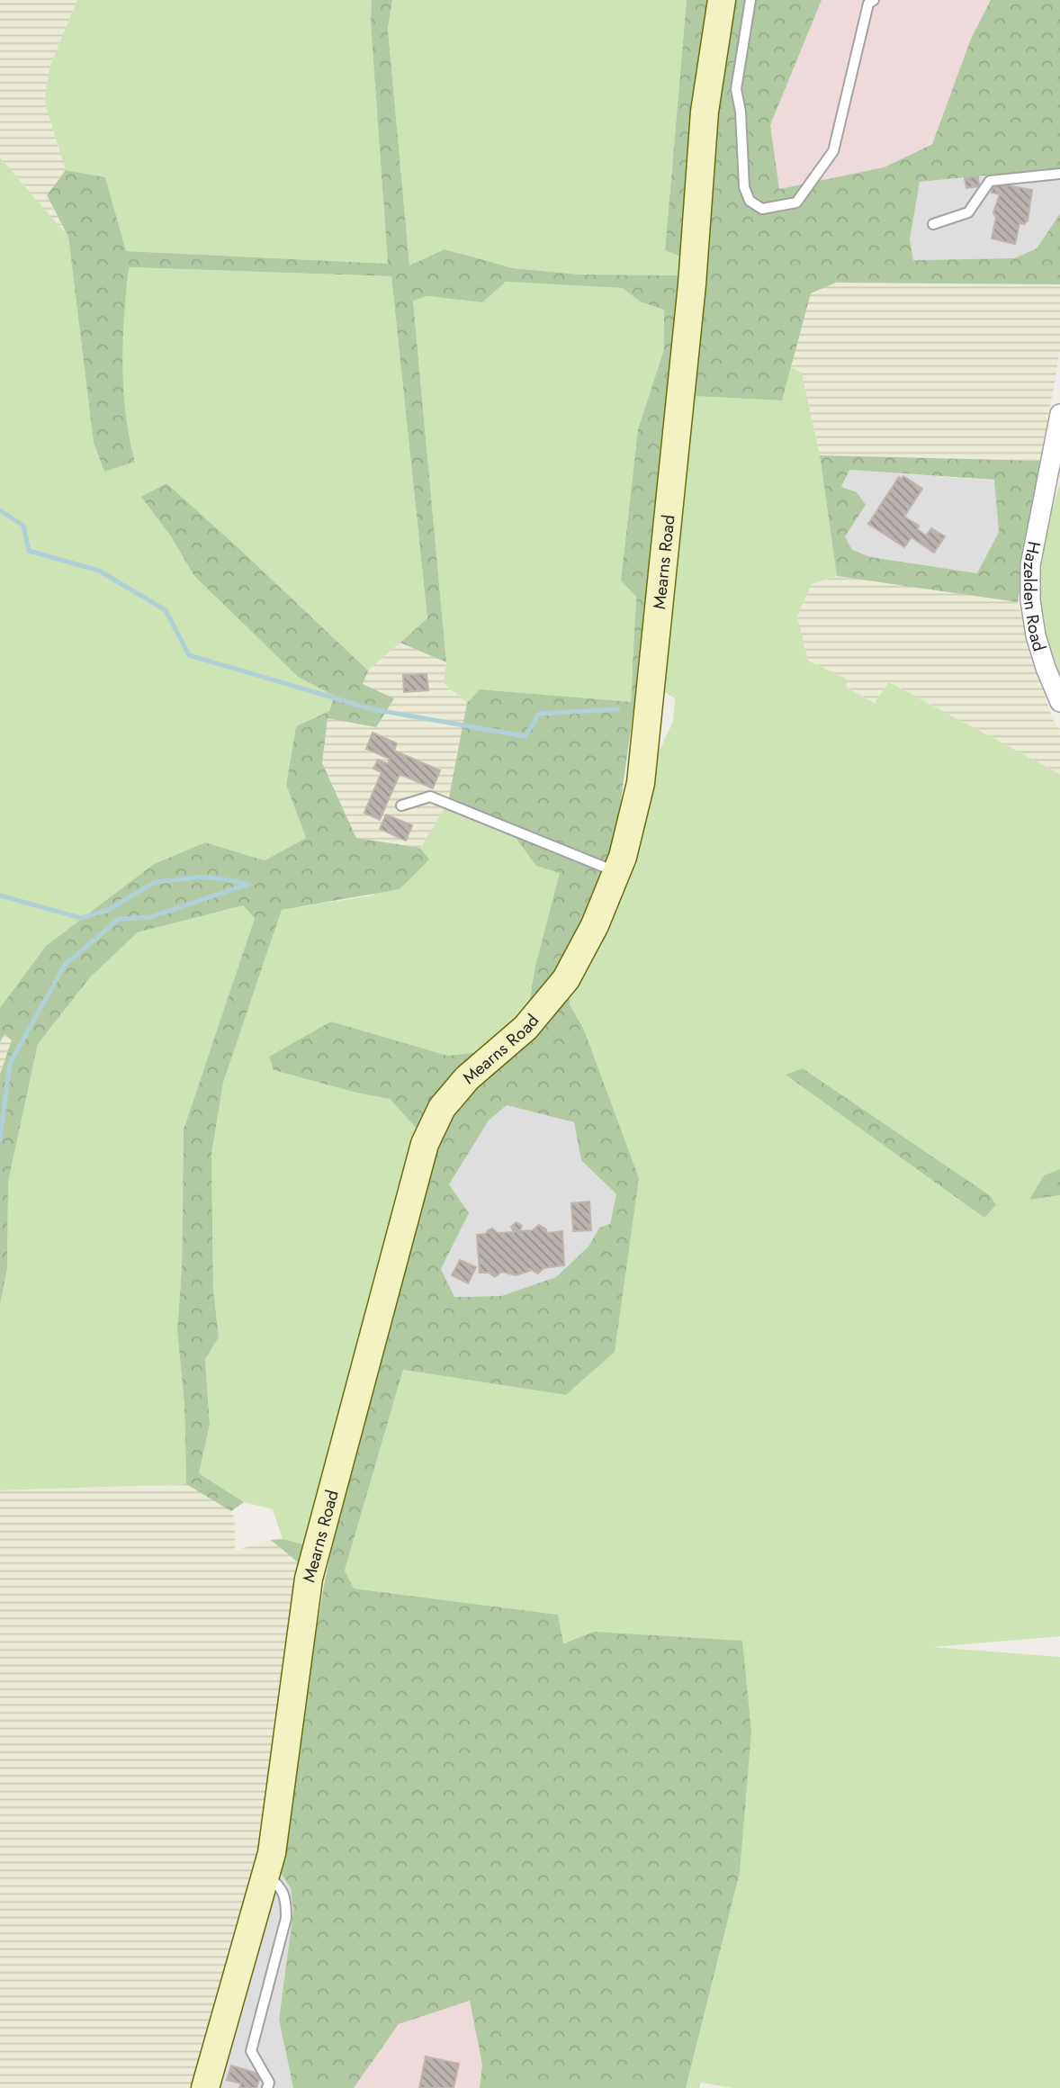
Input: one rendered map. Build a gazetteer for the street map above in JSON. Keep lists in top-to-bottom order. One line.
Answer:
{"streets":{"street":["Mearns Road","Hazelden Road"]}}
